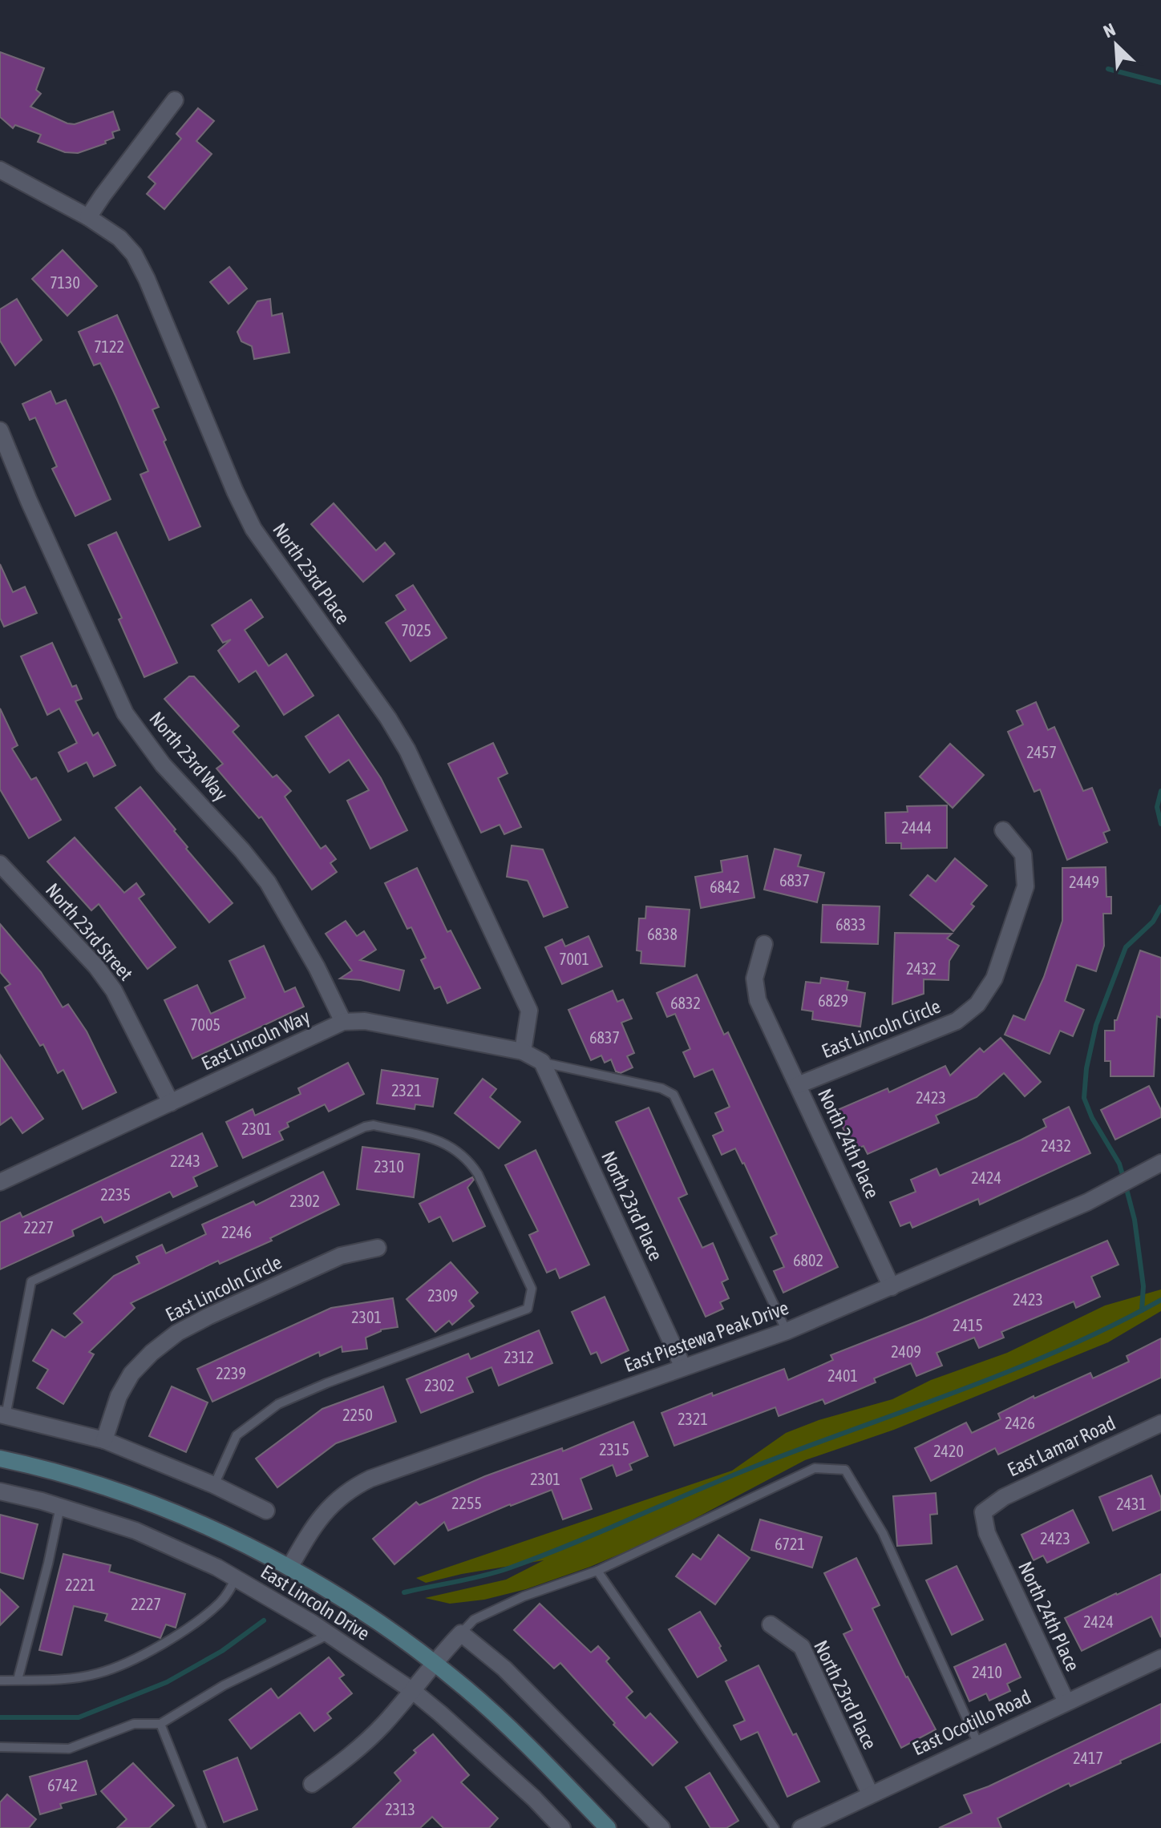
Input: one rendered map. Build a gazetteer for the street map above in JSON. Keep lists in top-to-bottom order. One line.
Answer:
{"streets":{"main road":["East Lincoln Drive"],"street":["North 23rd Place","North 23rd Way","North 23rd Street","East Lincoln Circle","East Lincoln Way","North 24th Place","East Piestewa Peak Drive","East Lamar Road","East Ocotillo Road"]},"crossings":[["North 23rd Place","East Lincoln Way"],["North 23rd Place","East Piestewa Peak Drive"],["North 23rd Place","East Ocotillo Road"],["North 23rd Way","East Lincoln Way"],["North 23rd Street","East Lincoln Way"],["East Lincoln Circle","North 24th Place"],["North 24th Place","East Piestewa Peak Drive"],["North 24th Place","East Lamar Road"],["North 24th Place","East Ocotillo Road"],["East Piestewa Peak Drive","East Lincoln Drive"]],"house_numbers":["7130","7122","7025","2457","2444","6837","2449","6842","6833","6838","7001","2432","6829","6832","7005","6837","2321","2423","2301","2432","2243","2310","2424","2235","2302","2227","2246","6802","2309","2423","2301","2415","2409","2312","2239","2401","2302","2250","2321","2426","2315","2420","2301","2255","2431","2423","6721","2221","2227","2424","2410","2417","6742","2313"],"north":"top left"}
